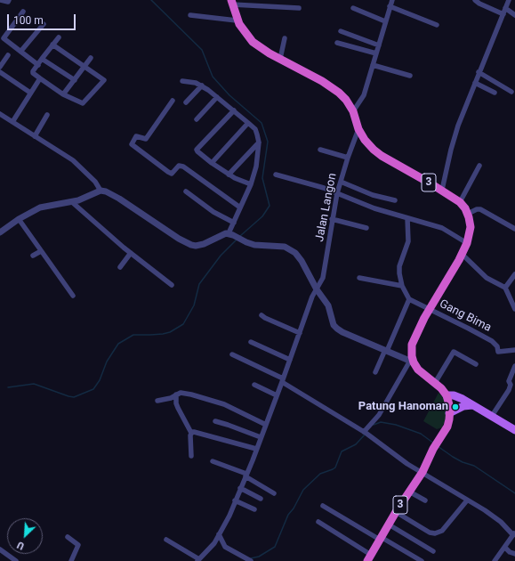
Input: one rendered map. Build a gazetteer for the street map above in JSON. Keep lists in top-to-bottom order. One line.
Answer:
{"streets":{"highway":["3"],"street":["Jalan Langon","Gang Bima"]},"crossings":[["3","Jalan Langon"],["3","Gang Bima"]],"places":["Patung Hanoman"],"scale_bar":"100 m","north":"bottom left"}
